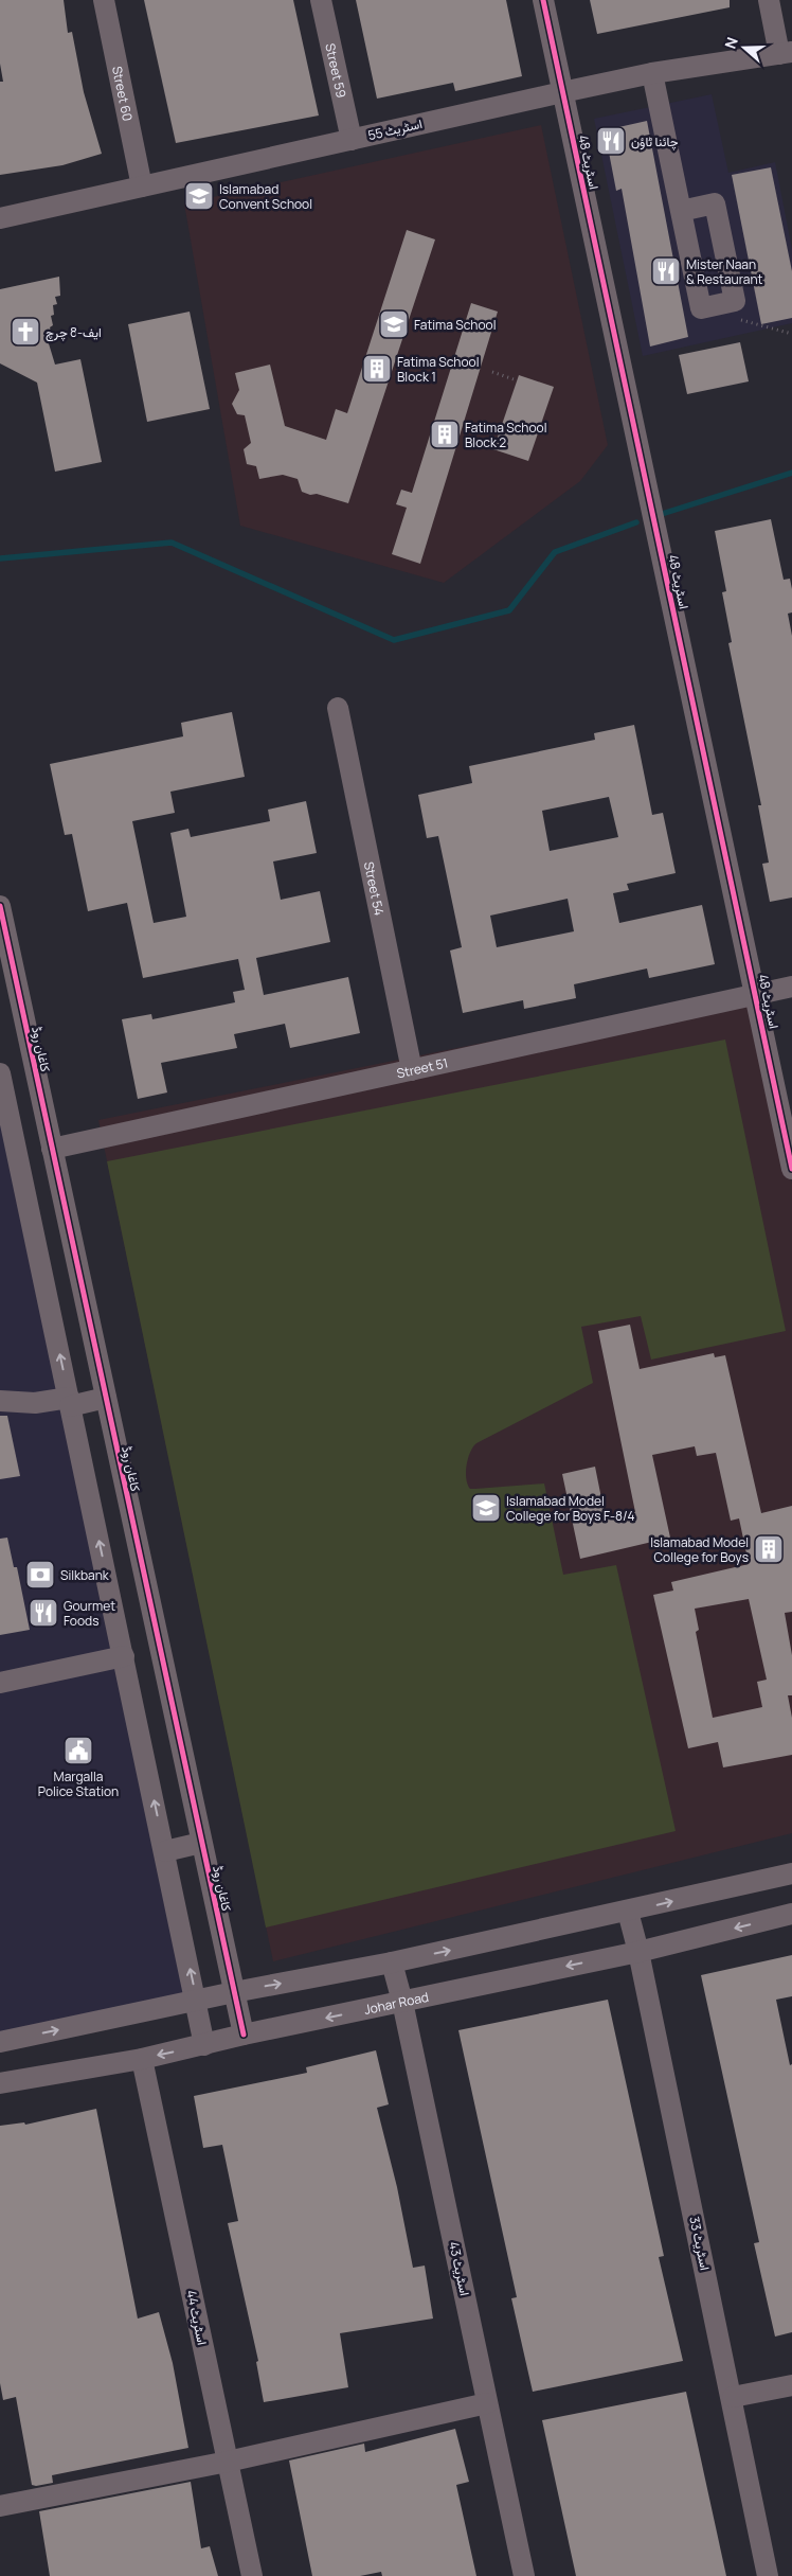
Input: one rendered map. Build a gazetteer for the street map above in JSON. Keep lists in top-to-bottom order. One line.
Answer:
{"streets":{"street":["Street 59","Street 60","اسٹریٹ 55","اسٹریٹ 48","Street 54","کاغان روڈ","Street 51","Johar Road","اسٹریٹ 33","اسٹریٹ 43","اسٹریٹ 44"]},"crossings":[["Street 59","اسٹریٹ 55"],["Street 60","اسٹریٹ 55"],["اسٹریٹ 55","اسٹریٹ 48"],["اسٹریٹ 48","Street 51"],["Street 54","Street 51"],["کاغان روڈ","Street 51"],["کاغان روڈ","Johar Road"],["Johar Road","اسٹریٹ 33"],["Johar Road","اسٹریٹ 43"],["Johar Road","اسٹریٹ 44"]],"places":{"restaurant":["چائنا ٹاؤن","Mister Naan & Restaurant","Gourmet Foods"],"school or university":["Islamabad Convent School","Fatima School","Islamabad Model College for Boys F-8/4"],"church":["ایف-8 چرچ"],"building":["Fatima School Block 1","Fatima School Block 2","Islamabad Model College for Boys"],"bank":["Silkbank"],"public building":["Margalla Police Station"]},"north":"left"}
